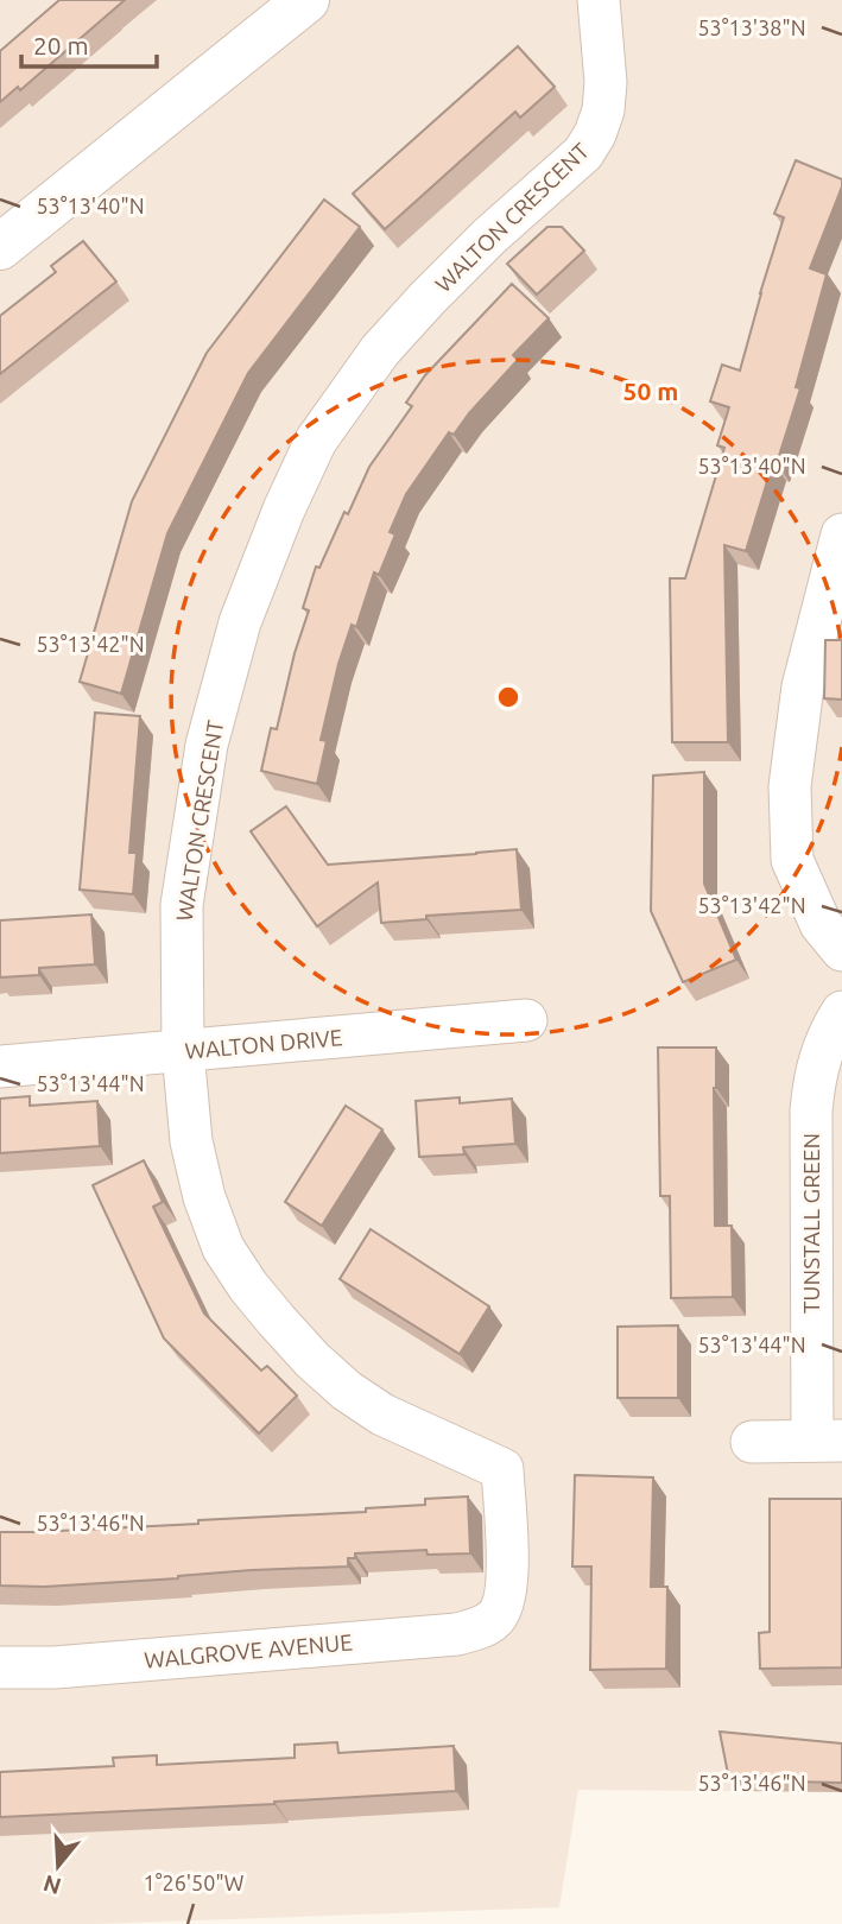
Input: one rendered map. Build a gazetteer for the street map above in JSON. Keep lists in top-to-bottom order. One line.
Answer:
{"streets":{"street":["WALTON CRESCENT","WALTON DRIVE","TUNSTALL GREEN","WALGROVE AVENUE"]},"crossings":[["WALTON CRESCENT","WALTON DRIVE"],["WALTON CRESCENT","WALGROVE AVENUE"]],"scale_bar":"20 m","north":"bottom","coordinates":["53°13'38\"N","53°13'40\"N","53°13'42\"N","53°13'44\"N","53°13'46\"N","1°26'50\"W"],"rings":["50 m"]}
